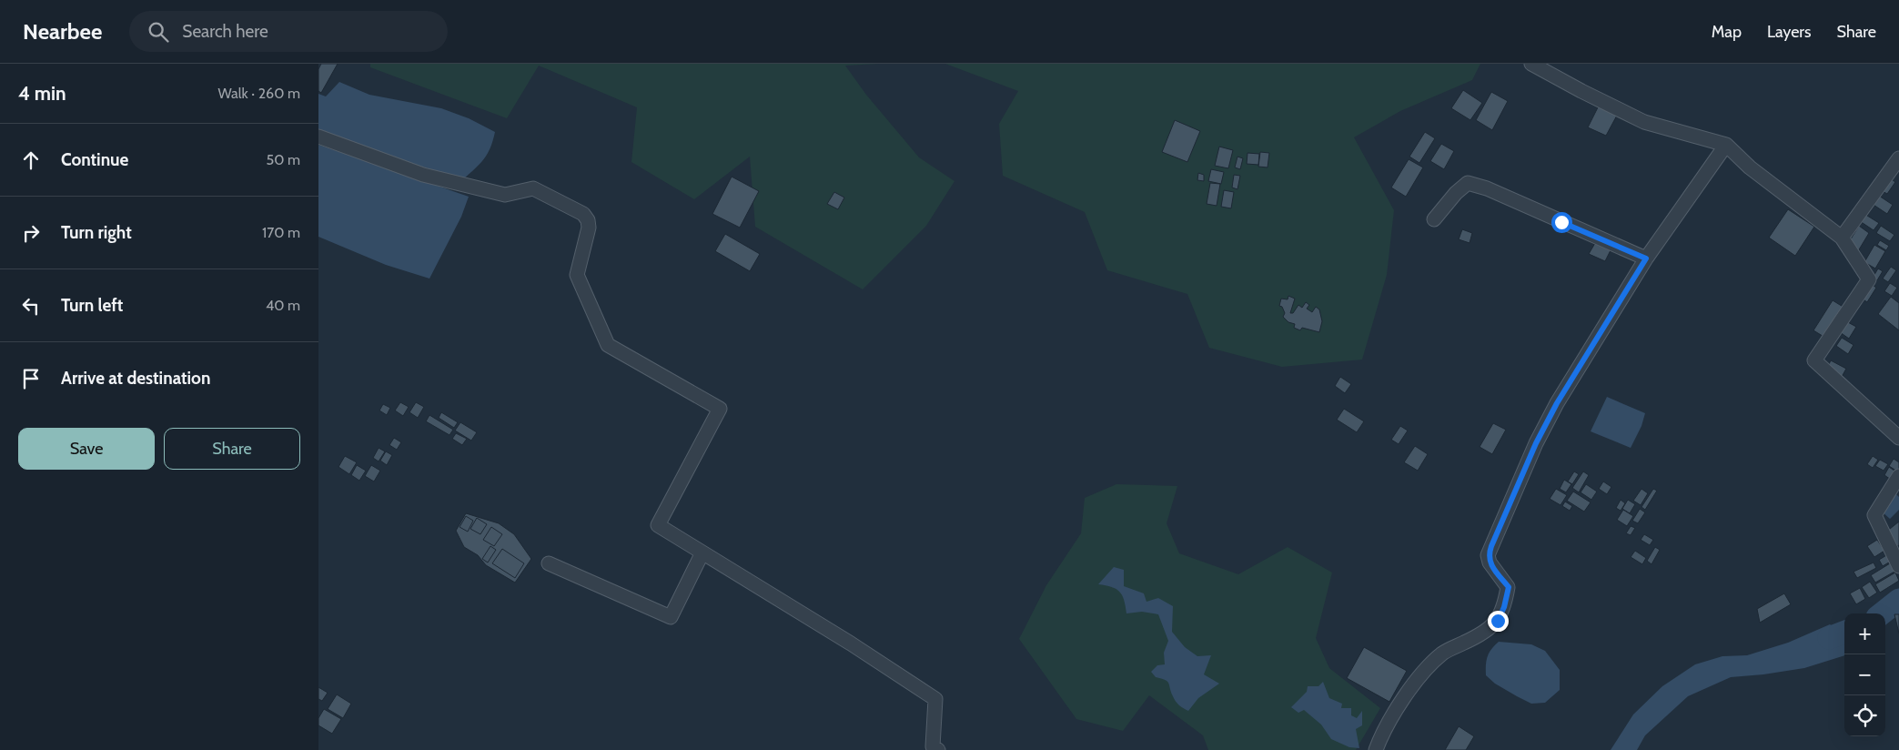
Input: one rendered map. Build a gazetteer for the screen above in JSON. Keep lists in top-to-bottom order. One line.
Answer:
{"page":{"header":"Nearbee","search":"Search here","nav":["Map","Layers","Share"],"heading":["4 min","Walk · 260 m"],"list":[["Continue","50 m"],["Turn right","170 m"],["Turn left","40 m"],"Arrive at destination"],"buttons":["Save","Share"],"map_buttons":["+","−"]}}
